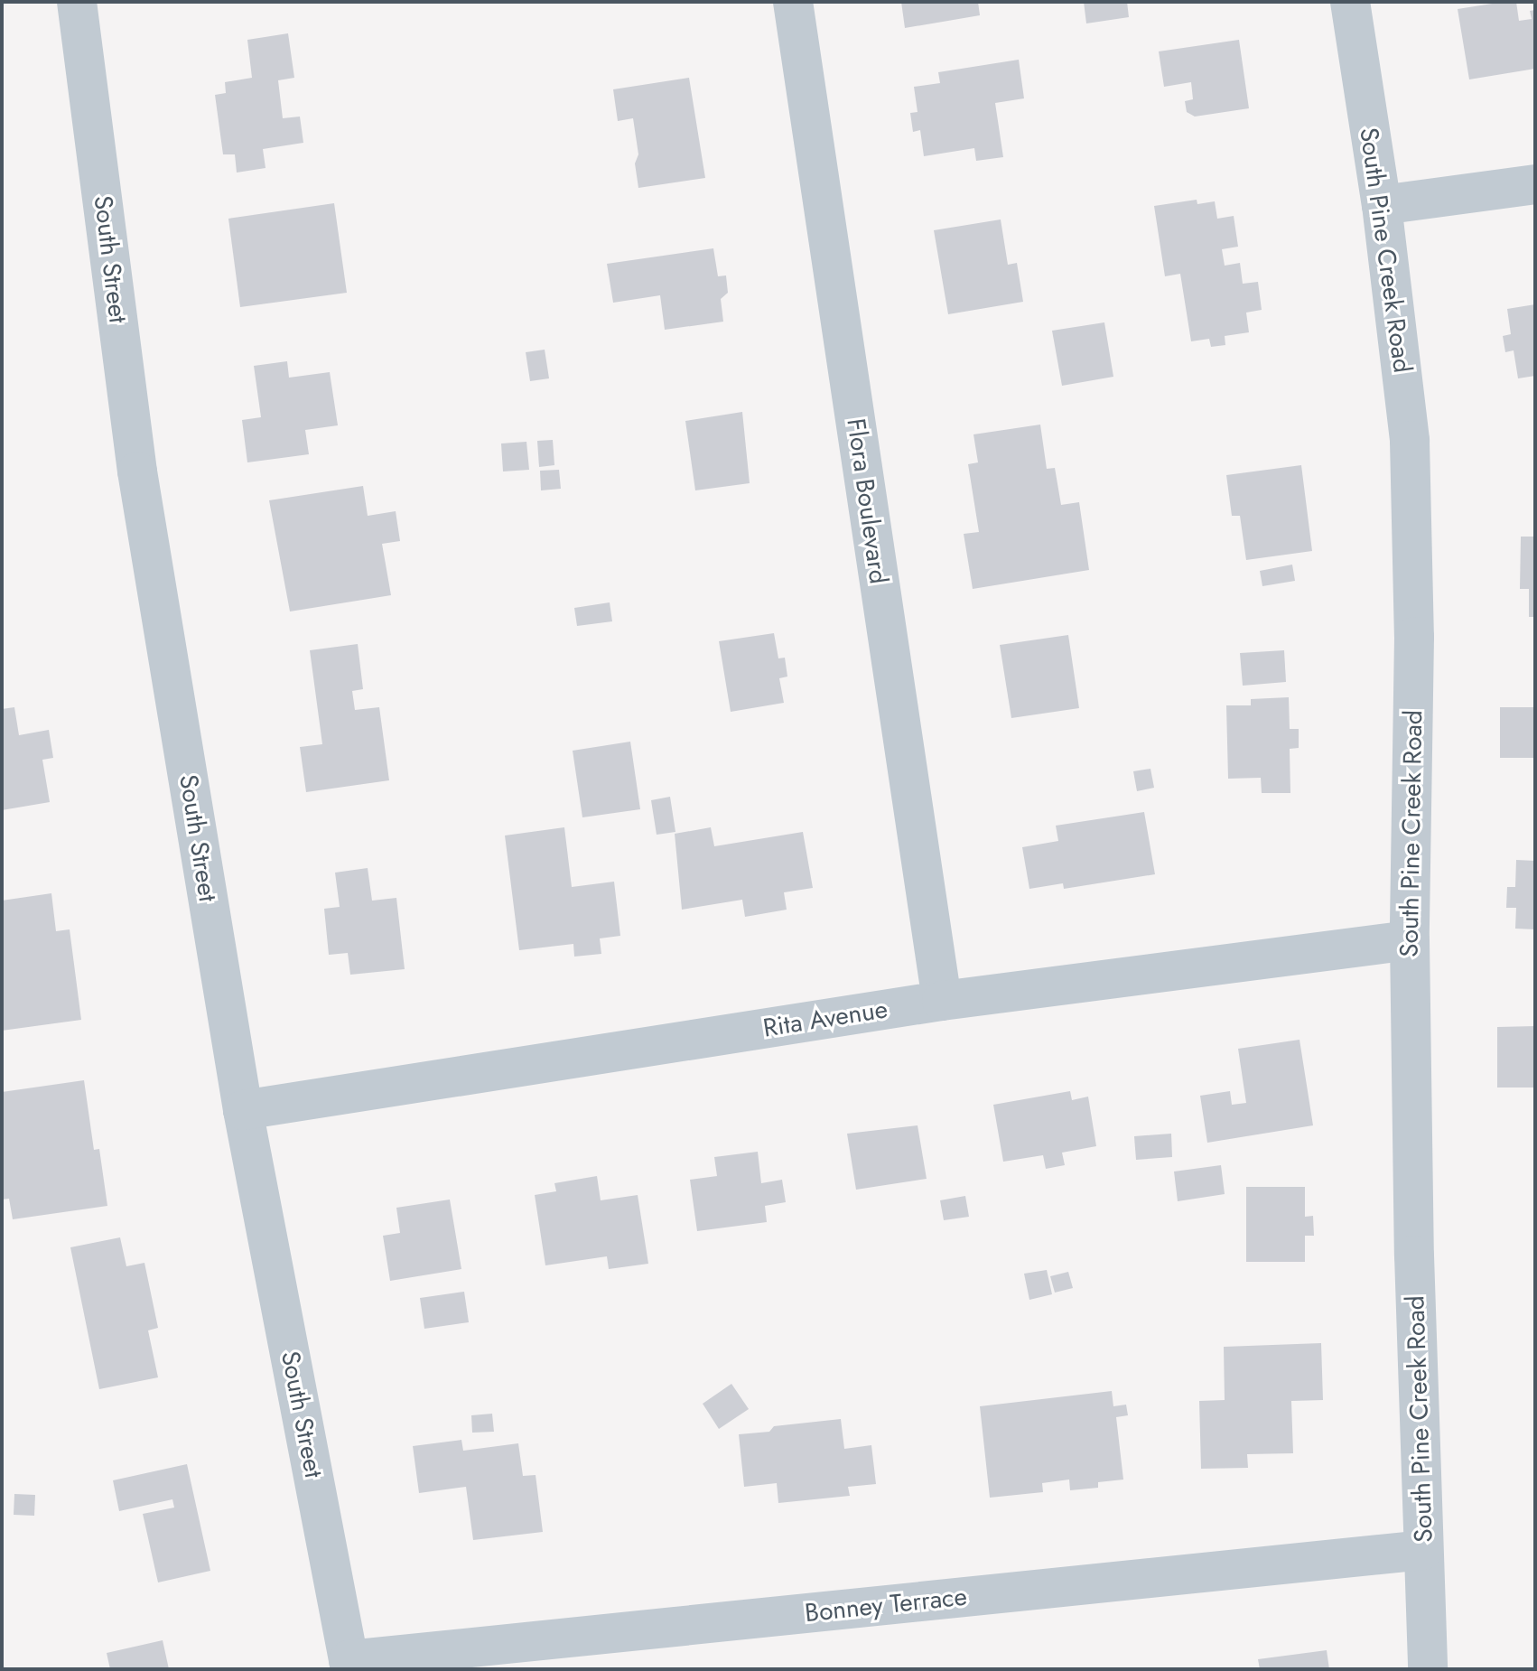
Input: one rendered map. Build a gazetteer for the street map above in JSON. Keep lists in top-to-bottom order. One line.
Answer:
{"streets":{"street":["South Pine Creek Road","South Street","Flora Boulevard","Rita Avenue","Bonney Terrace"]},"crossings":[["South Pine Creek Road","Rita Avenue"],["South Pine Creek Road","Bonney Terrace"],["South Street","Rita Avenue"],["South Street","Bonney Terrace"],["Flora Boulevard","Rita Avenue"]]}
